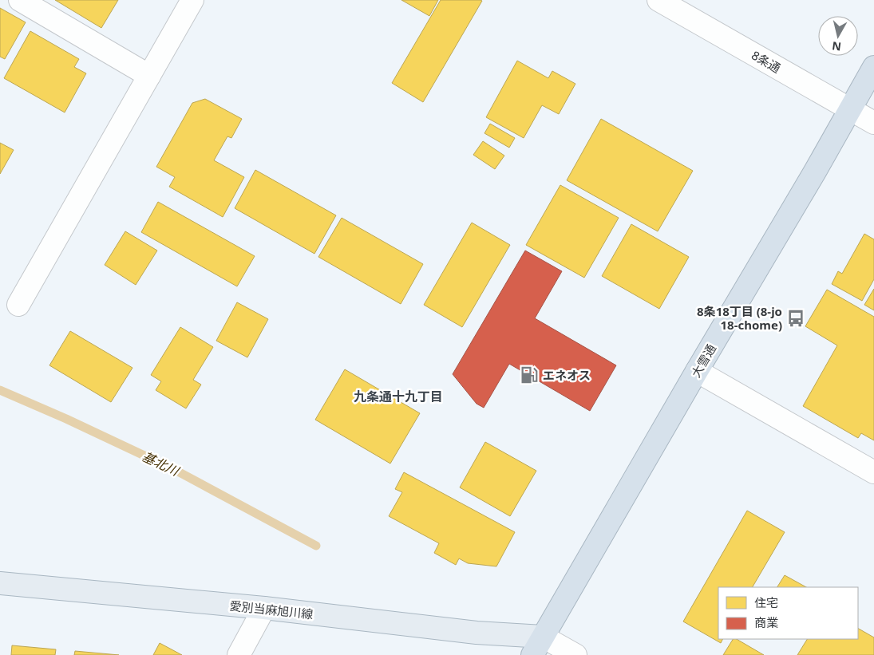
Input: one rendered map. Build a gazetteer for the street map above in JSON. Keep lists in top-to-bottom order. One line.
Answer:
{"streets":{"highway":["大雪通"],"main road":["愛別当麻旭川線"],"street":["8条通"]},"crossings":[["8条通","大雪通"],["大雪通","愛別当麻旭川線"]],"districts":["九条通十九丁目"],"water":["基北川"],"places":{"bus stop":["8条18丁目 (8-jo 18-chome)"],"fuel station":["エネオス"]},"legend":["住宅","商業"],"north":"bottom"}
